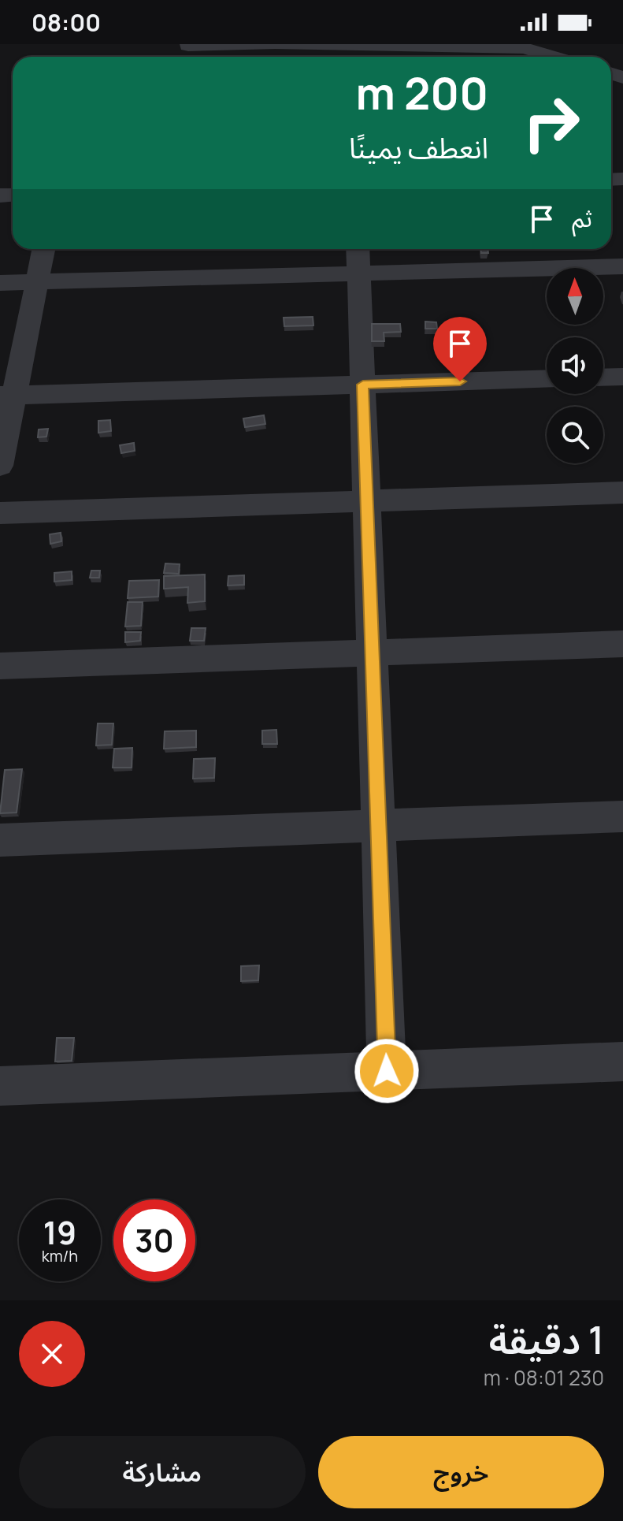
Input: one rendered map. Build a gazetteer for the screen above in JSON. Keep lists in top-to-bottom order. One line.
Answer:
{"north":"top","page":{"status":"08:00","turn":["200 m","انعطف يمينًا"],"then":"ثم","speed":"19 km/h","limit":"30","heading":["1 دقيقة","230 m · 08:01"],"buttons":["خروج","مشاركة"]}}
